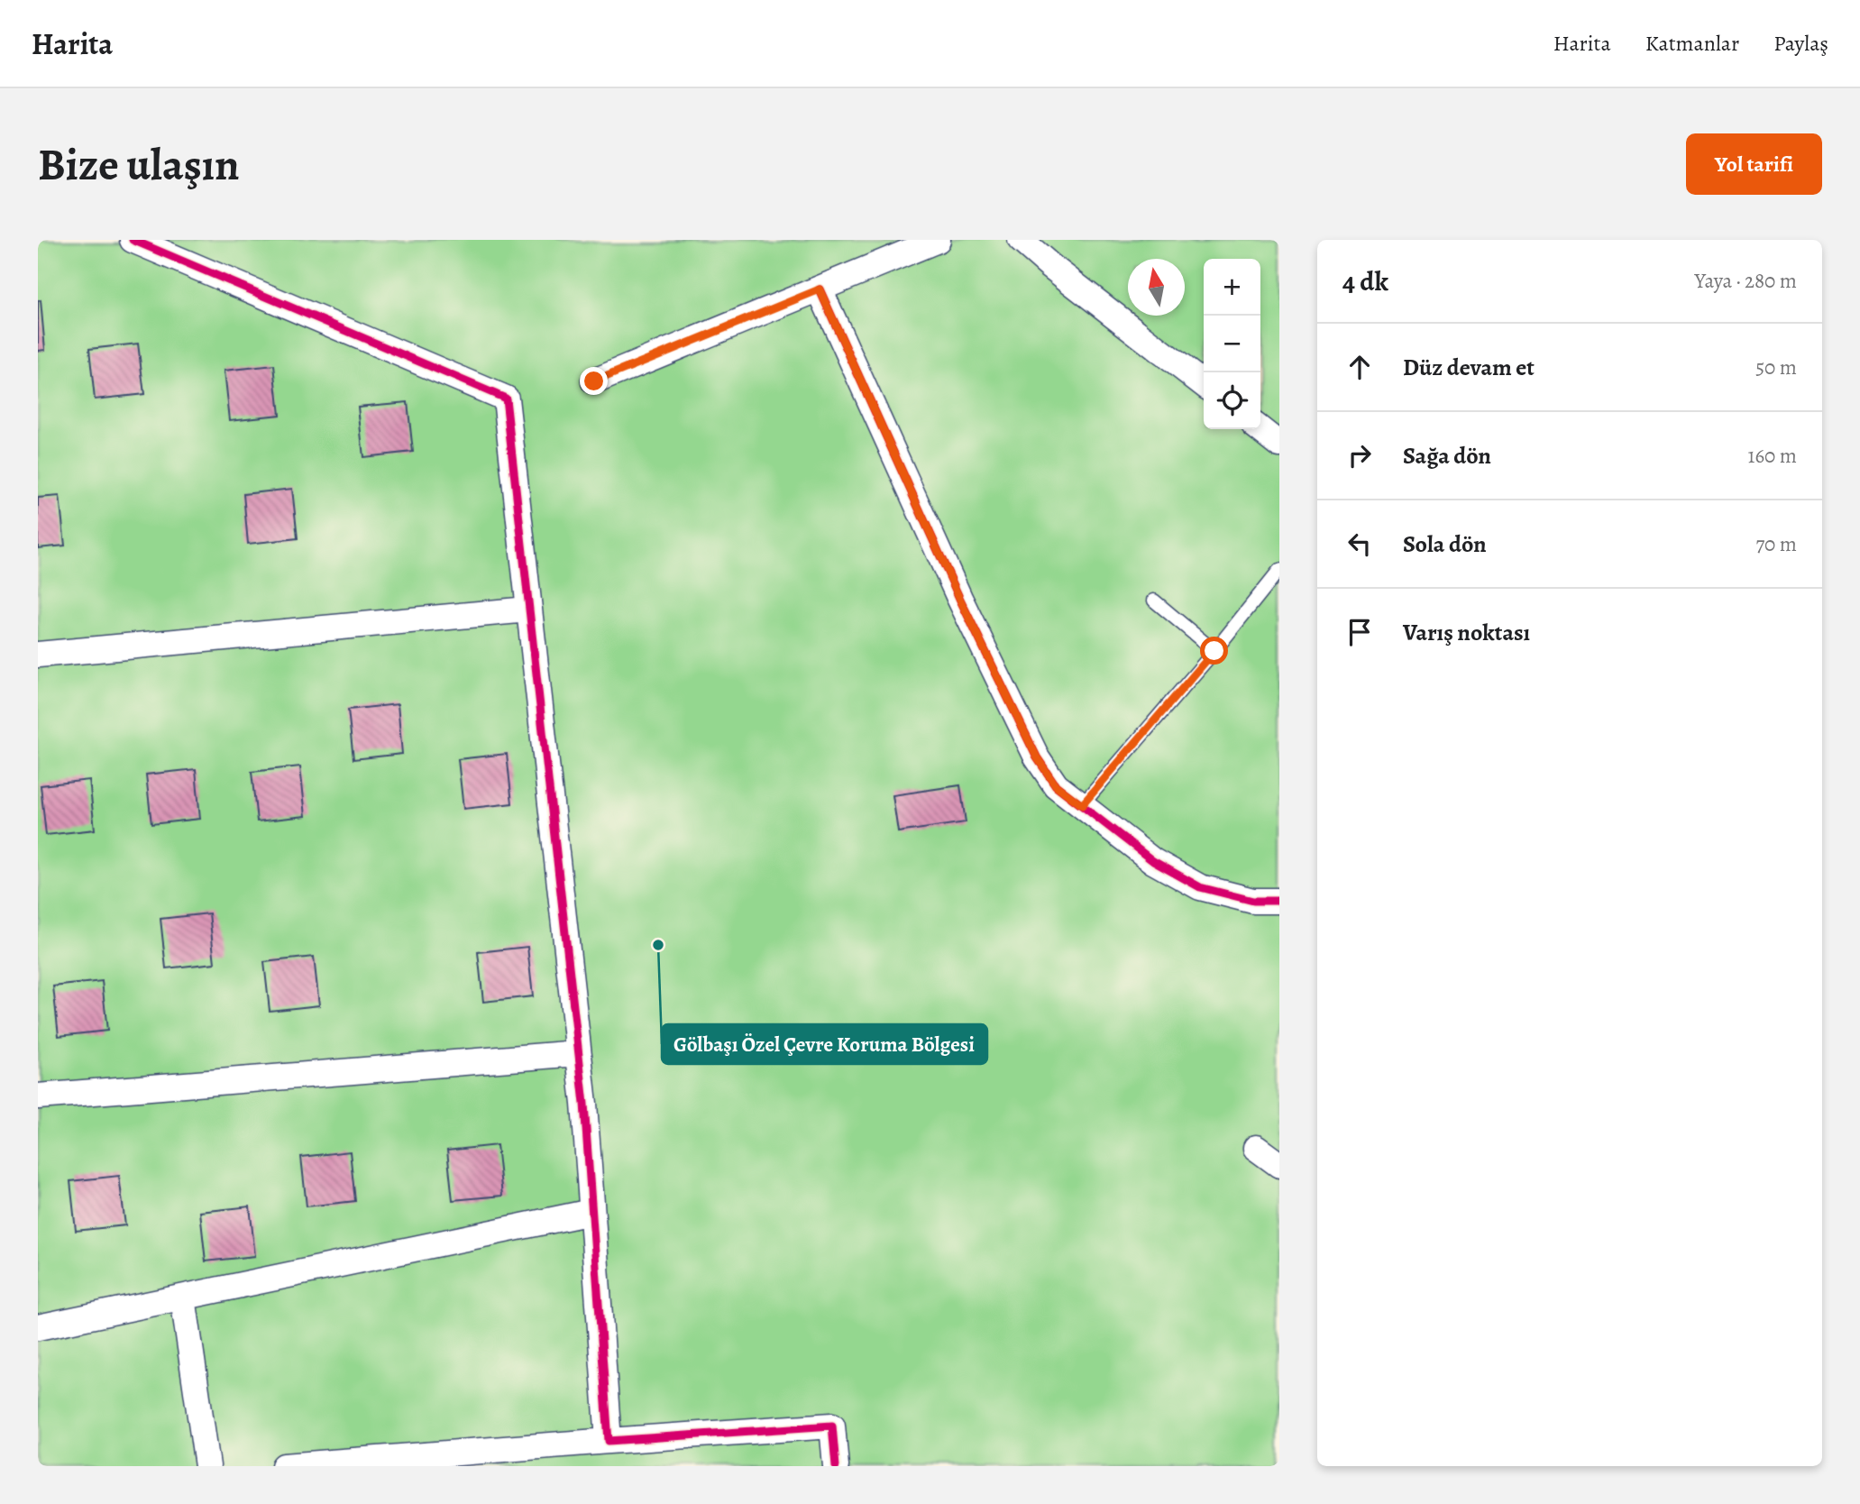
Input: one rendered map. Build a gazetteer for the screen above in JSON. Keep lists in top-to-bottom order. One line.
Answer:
{"places":["Gölbaşı Özel Çevre Koruma Bölgesi"],"north":"top","page":{"header":"Harita","nav":["Harita","Katmanlar","Paylaş"],"buttons":"Yol tarifi","title":"Bize ulaşın","heading":["4 dk","Yaya · 280 m"],"map_buttons":["+","−"],"list":[["Düz devam et","50 m"],["Sağa dön","160 m"],["Sola dön","70 m"],"Varış noktası"]}}
